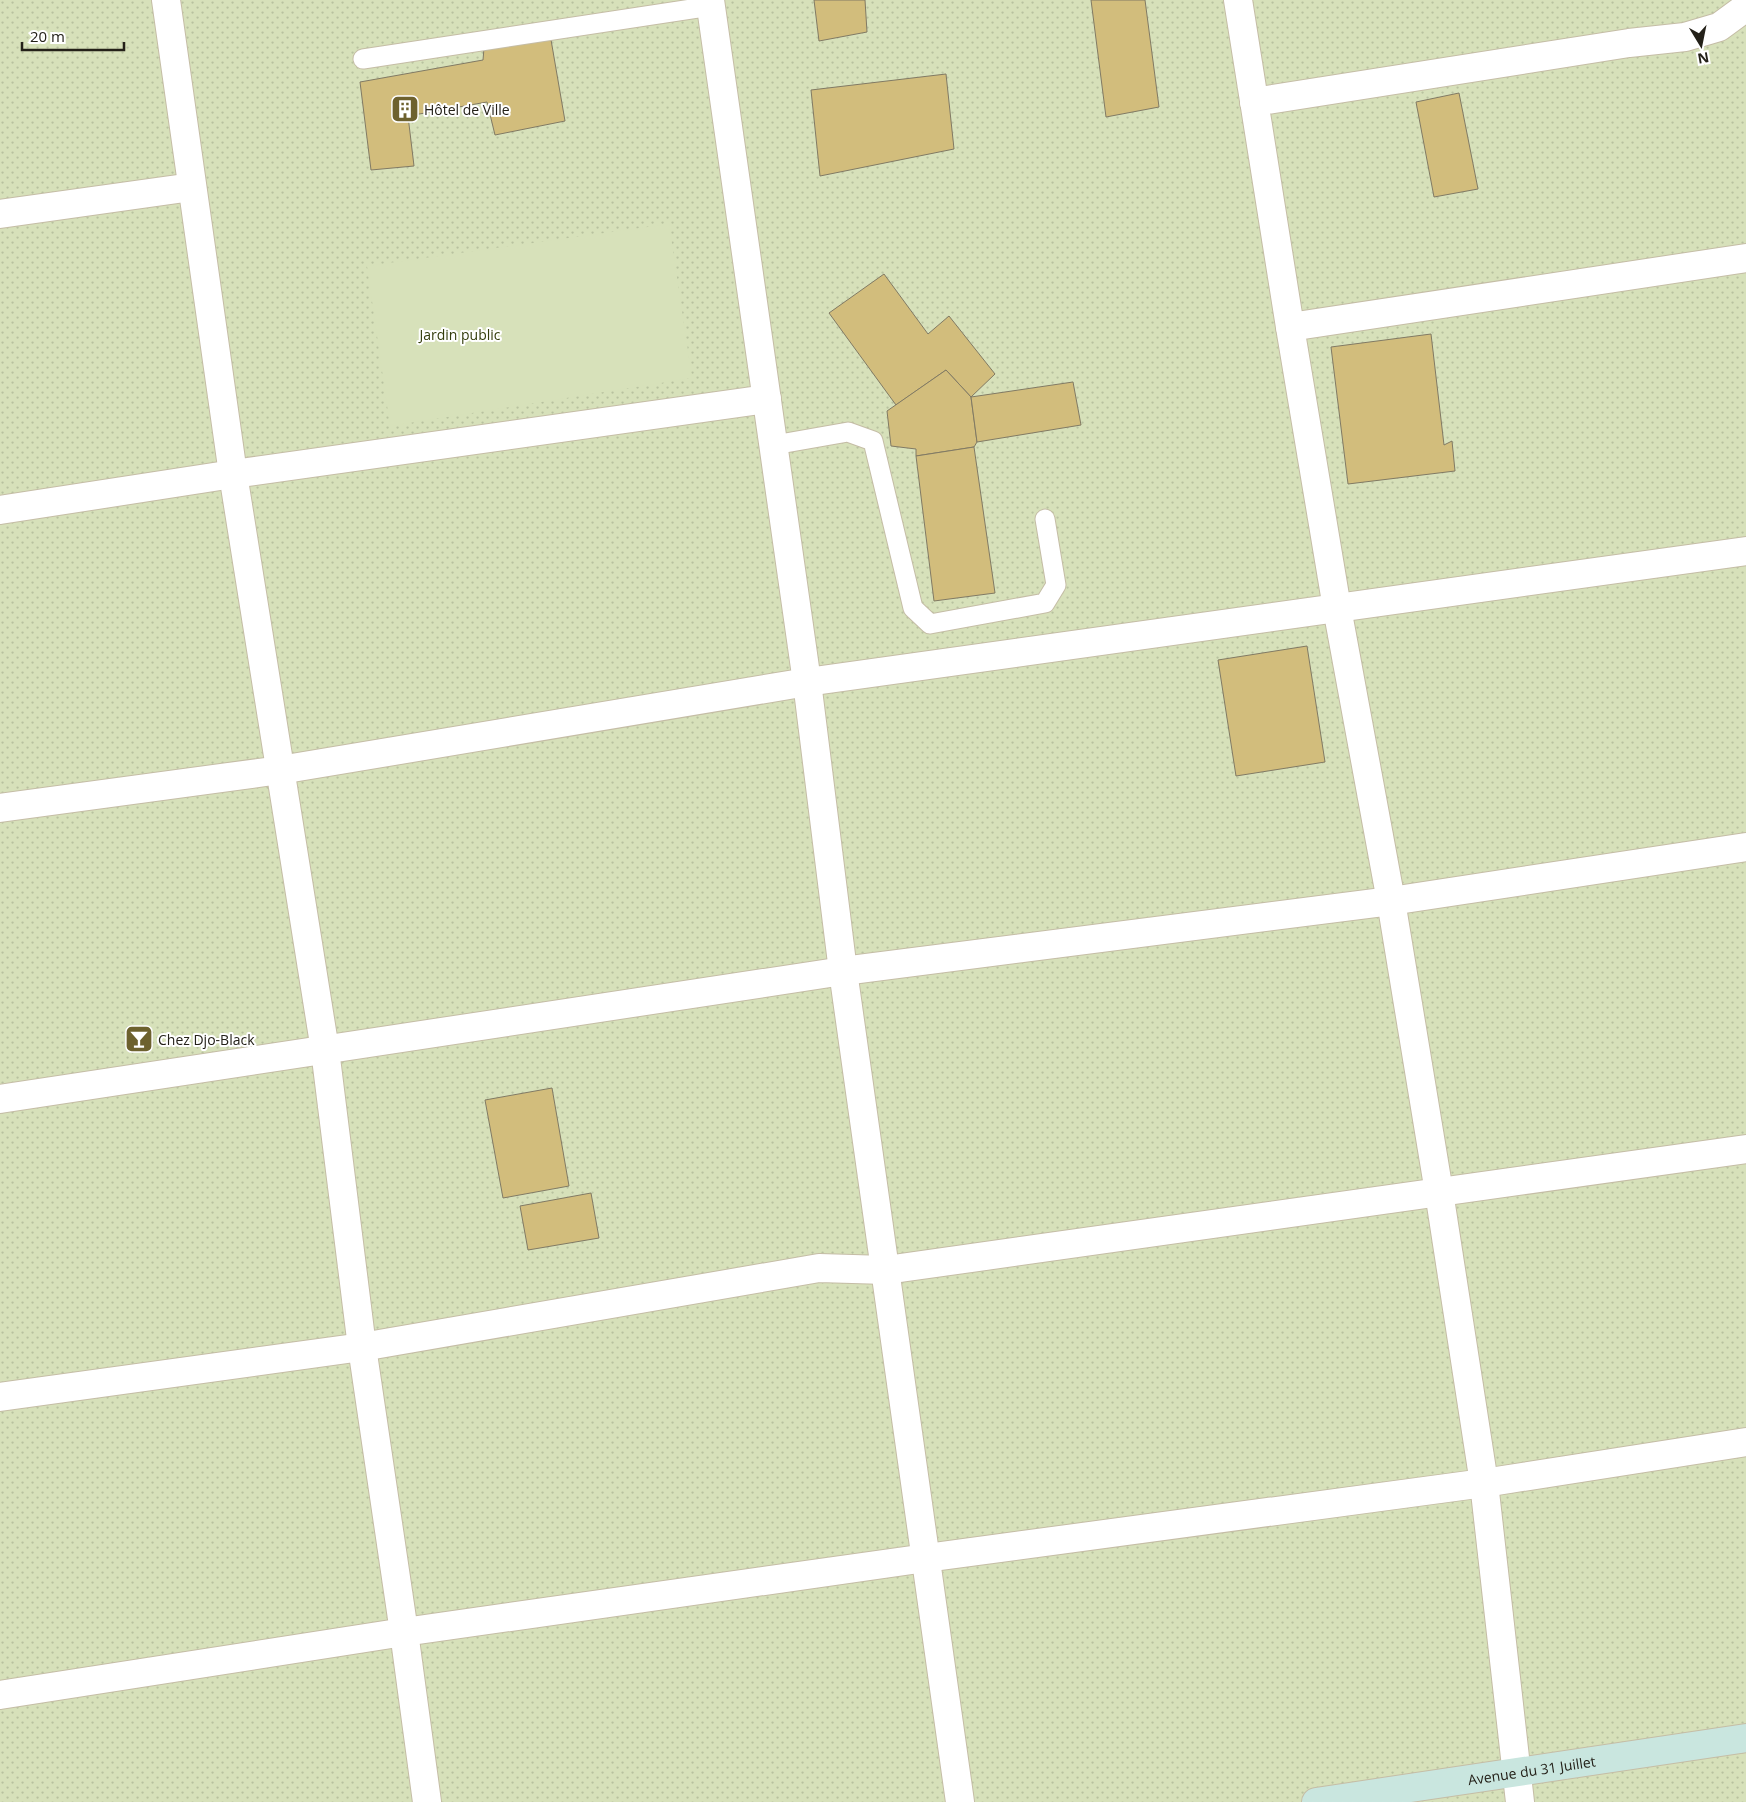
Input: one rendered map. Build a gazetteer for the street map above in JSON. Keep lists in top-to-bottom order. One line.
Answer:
{"streets":{"street":["Avenue du 31 Juillet"]},"parks":["Jardin public"],"places":{"building":["Hôtel de Ville"],"bar":["Chez Djo-Black"]},"scale_bar":"20 m","north":"bottom"}
